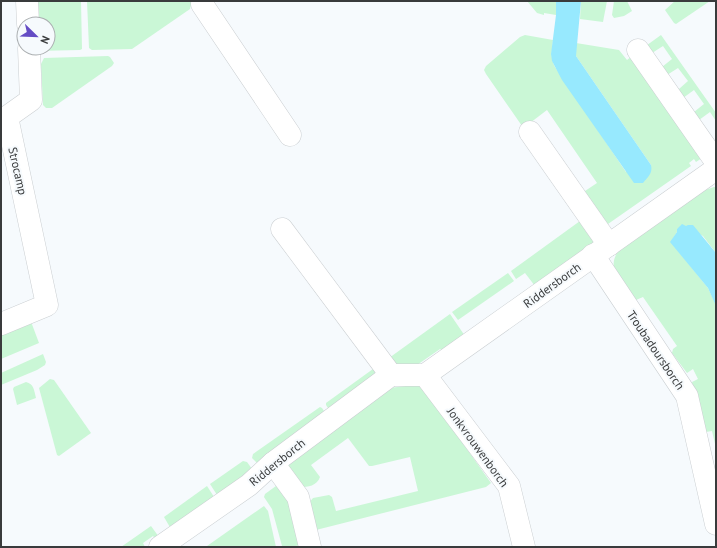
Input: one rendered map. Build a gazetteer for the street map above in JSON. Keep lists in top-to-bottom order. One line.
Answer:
{"streets":{"street":["Strocamp","Riddersborch","Troubadoursborch","Jonkvrouwenborch"]},"crossings":[["Riddersborch","Troubadoursborch"],["Riddersborch","Jonkvrouwenborch"]],"north":"bottom right"}
